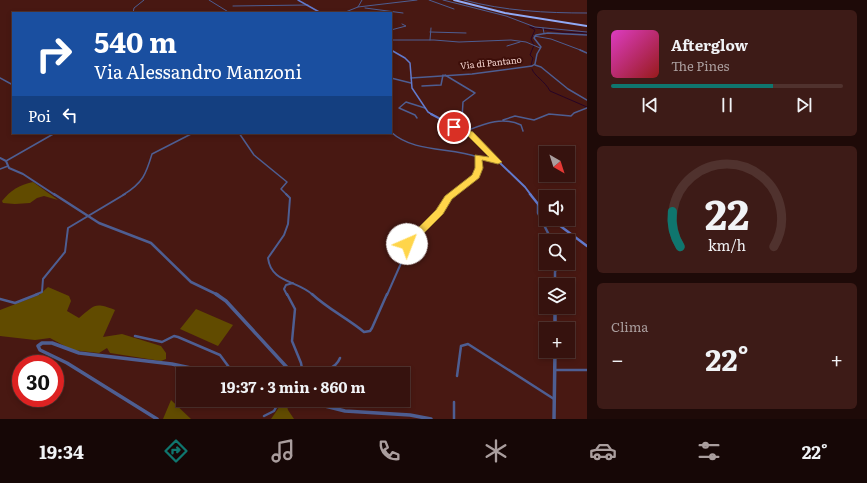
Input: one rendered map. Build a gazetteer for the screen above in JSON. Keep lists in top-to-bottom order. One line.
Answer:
{"streets":{"street":["Via di Pantano"]},"north":"bottom right","page":{"turn":["540 m","Via Alessandro Manzoni"],"song":["Afterglow","The Pines"],"then":"Poi","map_buttons":"+","tile":"Clima","heat":["−","22°","+"],"limit":"30","trip":"19:37 · 3 min · 860 m","tabs":["19:34","22°"],"gauge":["22","km/h"]}}
